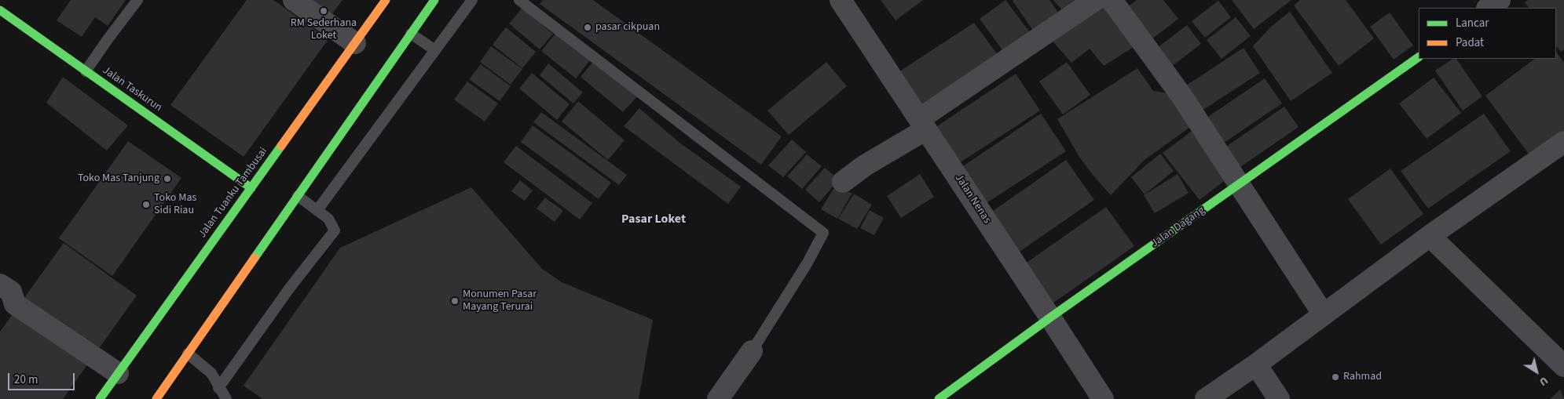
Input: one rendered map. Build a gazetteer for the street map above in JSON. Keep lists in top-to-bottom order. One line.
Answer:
{"streets":{"main road":["Jalan Taskurun","Jalan Tuanku Tambusai","Jalan Dagang"],"street":["Jalan Nenas"]},"crossings":[["Jalan Taskurun","Jalan Tuanku Tambusai"],["Jalan Nenas","Jalan Dagang"]],"districts":["Pasar Loket"],"places":["RM Sederhana Loket","pasar cikpuan","Toko Mas Tanjung","Toko Mas Sidi Riau","Monumen Pasar Mayang Terurai","Rahmad"],"legend":["Lancar","Padat"],"scale_bar":"20 m","north":"bottom right"}
